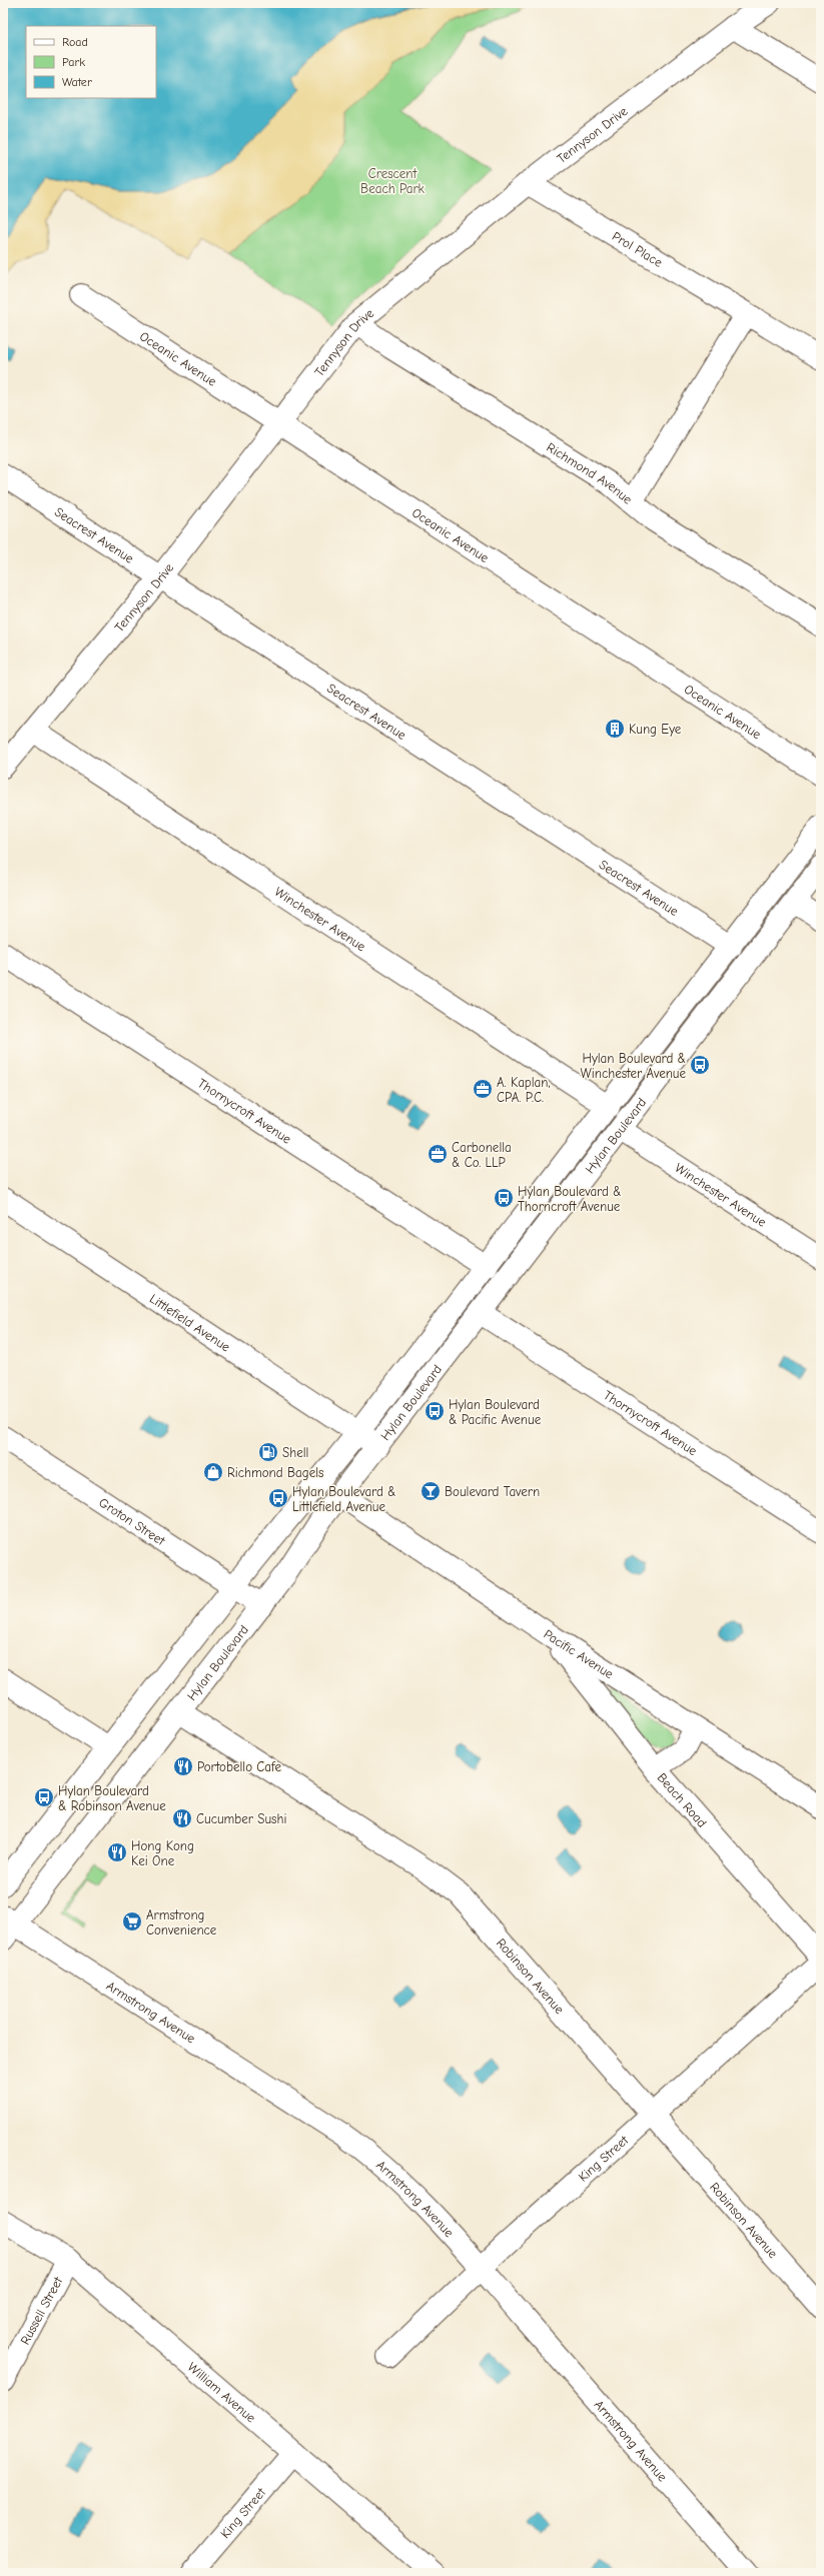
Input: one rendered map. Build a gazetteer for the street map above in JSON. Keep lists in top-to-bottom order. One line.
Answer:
{"streets":{"street":["Tennyson Drive","Prol Place","Oceanic Avenue","Richmond Avenue","Seacrest Avenue","Winchester Avenue","Thornycroft Avenue","Hylan Boulevard","Littlefield Avenue","Groton Street","Pacific Avenue","Beach Road","Robinson Avenue","Armstrong Avenue","King Street","Russell Street","William Avenue"]},"crossings":[["Tennyson Drive","Prol Place"],["Tennyson Drive","Oceanic Avenue"],["Tennyson Drive","Richmond Avenue"],["Tennyson Drive","Seacrest Avenue"],["Tennyson Drive","Winchester Avenue"],["Seacrest Avenue","Hylan Boulevard"],["Winchester Avenue","Hylan Boulevard"],["Thornycroft Avenue","Hylan Boulevard"],["Hylan Boulevard","Littlefield Avenue"],["Hylan Boulevard","Groton Street"],["Hylan Boulevard","Pacific Avenue"],["Hylan Boulevard","Robinson Avenue"],["Hylan Boulevard","Armstrong Avenue"],["Pacific Avenue","Beach Road"],["Robinson Avenue","King Street"],["Armstrong Avenue","King Street"],["King Street","William Avenue"],["Russell Street","William Avenue"]],"parks":["Crescent Beach Park"],"places":{"building":["Kung Eye"],"bus stop":["Hylan Boulevard & Winchester Avenue","Hylan Boulevard & Thorncroft Avenue","Hylan Boulevard & Pacific Avenue","Hylan Boulevard & Littlefield Avenue","Hylan Boulevard & Robinson Avenue"],"office":["A. Kaplan, CPA. P.C.","Carbonella & Co. LLP"],"fuel station":["Shell"],"shop":["Richmond Bagels"],"bar":["Boulevard Tavern"],"restaurant":["Portobello Cafe","Cucumber Sushi","Hong Kong Kei One"],"supermarket":["Armstrong Convenience"]},"legend":["Road","Park","Water"]}
